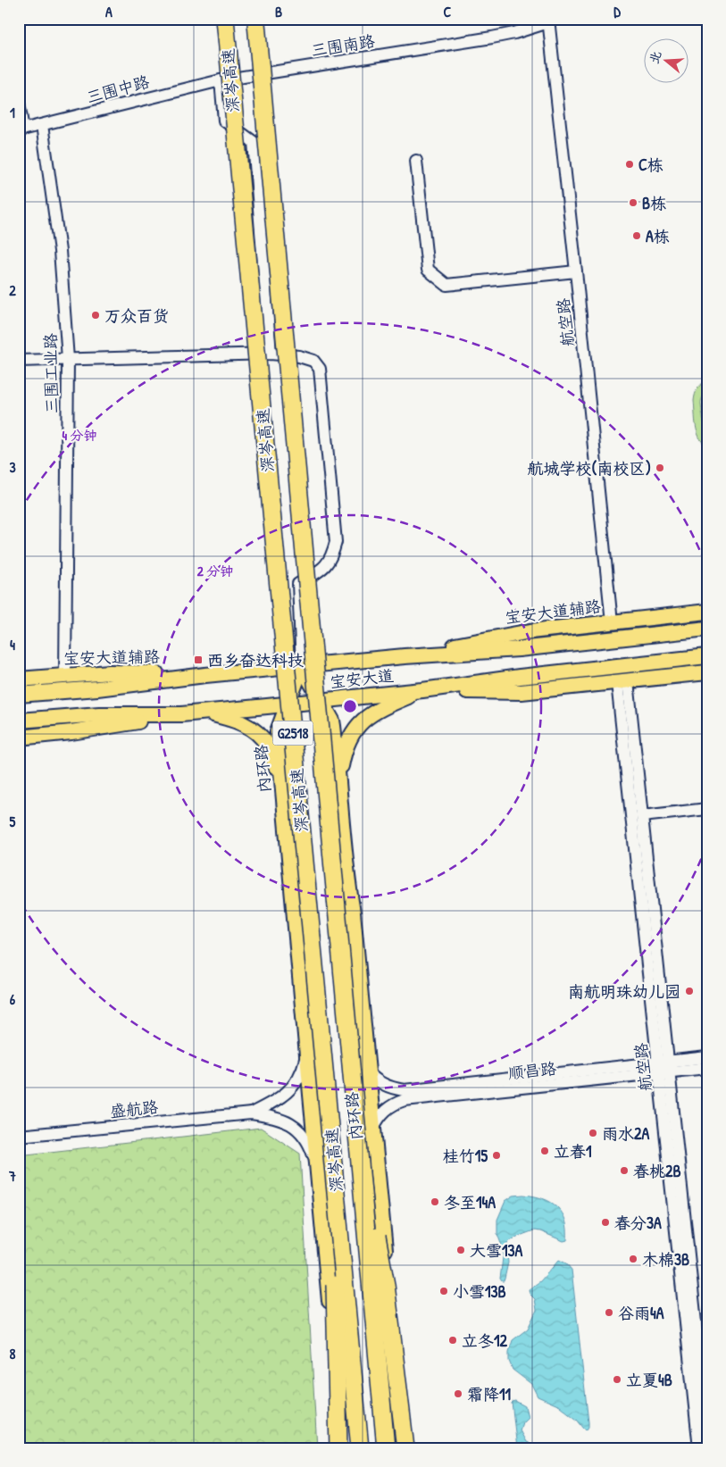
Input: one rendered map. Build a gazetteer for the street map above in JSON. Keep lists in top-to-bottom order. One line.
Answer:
{"streets":{"highway":["深岑高速","G2518"],"main road":["宝安大道辅路","宝安大道","内环路"],"street":["三围南路","三围中路","航空路","三围工业路","顺昌路","盛航路"]},"crossings":[["三围南路","三围中路"],["三围南路","航空路"],["三围中路","三围工业路"],["航空路","宝安大道辅路"],["航空路","顺昌路"],["三围工业路","宝安大道辅路"],["宝安大道辅路","宝安大道"],["宝安大道","内环路"],["内环路","顺昌路"]],"places":{"other":["C栋","B栋","A栋","万众百货","航城学校(南校区)","南航明珠幼儿园","雨水2A","立春1","桂竹15","春桃2B","冬至14A","春分3A","大雪13A","木棉3B","小雪13B","谷雨4A","立冬12","立夏4B","霜降11"],"transit":["西乡奋达科技"]},"north":"left","grid":{"columns":["A","B","C","D"],"rows":["1","2","3","4","5","6","7","8"]},"rings":["4 分钟","2 分钟"]}
